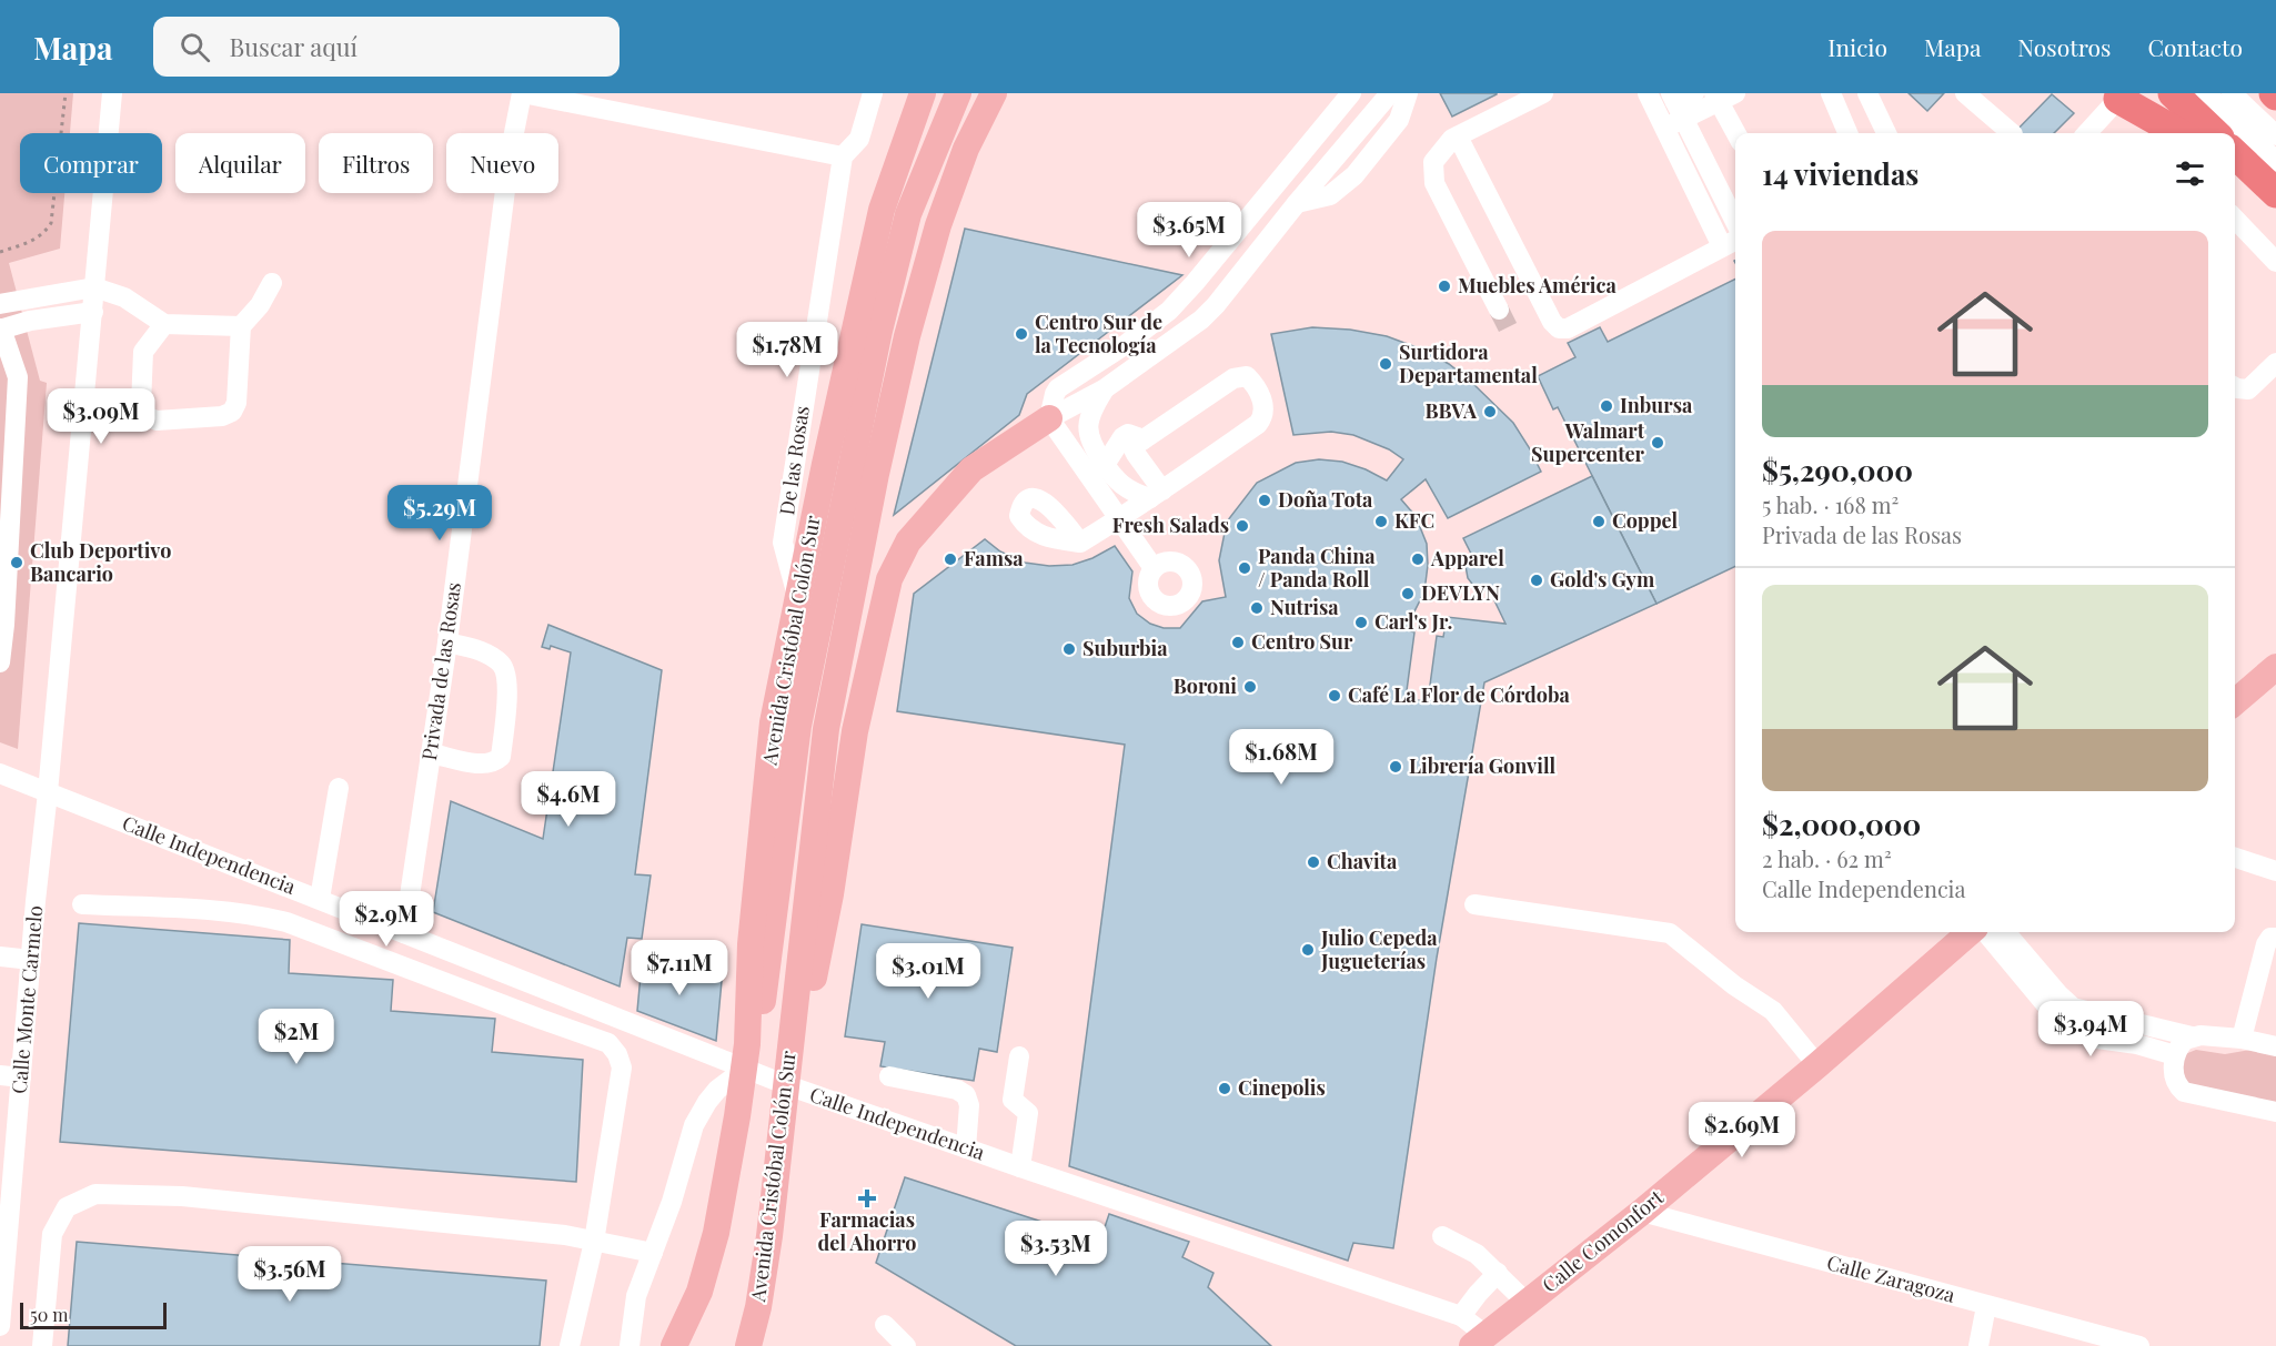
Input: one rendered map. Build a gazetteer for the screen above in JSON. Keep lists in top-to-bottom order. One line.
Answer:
{"streets":{"main road":["Avenida Cristóbal Colón Sur","Calle Comonfort"],"street":["De las Rosas","Privada de las Rosas","Calle Independencia","Calle Monte Carmelo","Calle Zaragoza"]},"crossings":[["De las Rosas","Avenida Cristóbal Colón Sur"],["Avenida Cristóbal Colón Sur","Calle Independencia"],["Privada de las Rosas","Calle Independencia"],["Calle Independencia","Calle Monte Carmelo"],["Calle Independencia","Calle Comonfort"],["Calle Comonfort","Calle Zaragoza"]],"places":{"other":["Muebles América","Centro Sur de la Tecnología","Surtidora Departamental","Inbursa","BBVA","Walmart Supercenter","Doña Tota","KFC","Coppel","Fresh Salads","Famsa","Apparel","Club Deportivo Bancario","Panda China / Panda Roll","Gold's Gym","DEVLYN","Nutrisa","Carl's Jr.","Centro Sur","Suburbia","Boroni","Café La Flor de Córdoba","Librería Gonvill","Chavita","Julio Cepeda Jugueterías","Cinepolis"],"health":["Farmacias del Ahorro"]},"scale_bar":"50 m","page":{"header":"Mapa","search":"Buscar aquí","nav":["Inicio","Mapa","Nosotros","Contacto"],"chip":["Comprar","Alquilar","Filtros","Nuevo"],"heading":"14 viviendas","price":["$3.65M","$1.78M","$3.09M","$5.29M","$1.68M","$4.6M","$2.9M","$7.11M","$3.01M","$3.94M","$2M","$2.69M","$3.53M","$3.56M"],"list":[{"name":"$5,290,000","note":"5 hab. · 168 m² · Privada de las Rosas"},{"name":"$2,000,000","note":"2 hab. · 62 m² · Calle Independencia"}],"scale":"50 m"}}
